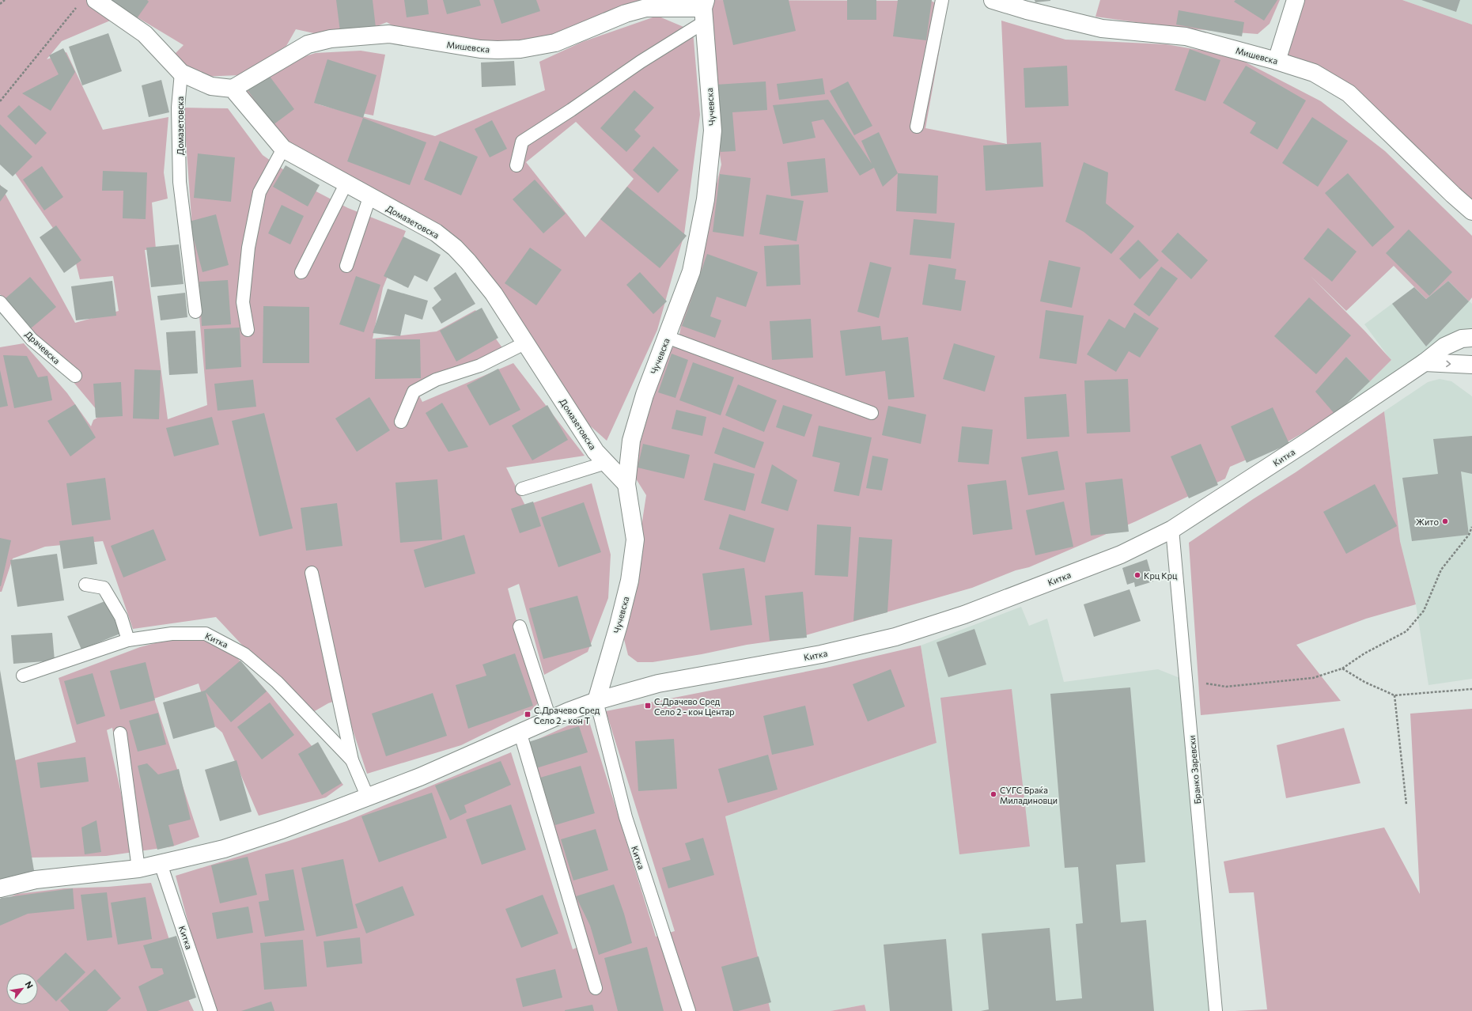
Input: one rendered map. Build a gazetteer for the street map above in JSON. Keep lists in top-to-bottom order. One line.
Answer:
{"streets":{"street":["Мишевска","Чучевска","Домазетовска","Китка"],"lane":["Драчевска","Бранко Заревски"]},"crossings":[["Мишевска","Чучевска"],["Мишевска","Домазетовска"],["Чучевска","Домазетовска"],["Чучевска","Китка"],["Китка","Бранко Заревски"]],"places":{"other":["Жито","Крц Крц","СУГС Браќа Миладиновци"],"transit":["С.Драчево Сред Село 2 - кон Центар","С.Драчево Сред Село 2 - кон T"]},"north":"top right"}
